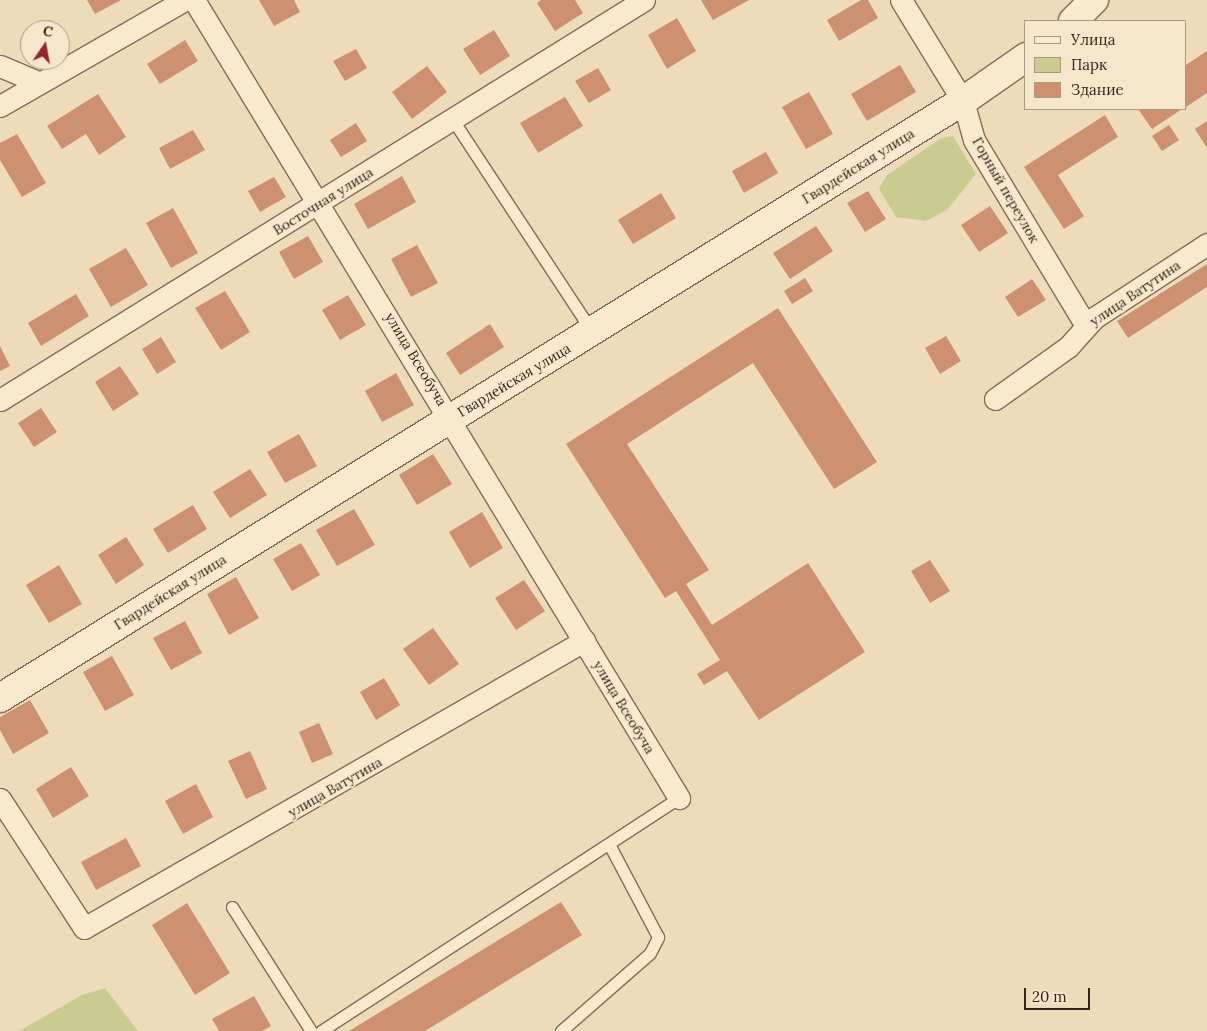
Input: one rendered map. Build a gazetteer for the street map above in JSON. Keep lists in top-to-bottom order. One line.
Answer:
{"streets":{"street":["Гвардейская улица","Горный переулок","Восточная улица","улица Ватутина","улица Всеобуча"]},"crossings":[["Гвардейская улица","Горный переулок"],["Гвардейская улица","улица Всеобуча"],["Горный переулок","улица Ватутина"],["Восточная улица","улица Всеобуча"],["улица Ватутина","улица Всеобуча"]],"legend":["Улица","Парк","Здание"],"scale_bar":"20 m","north":"top"}
